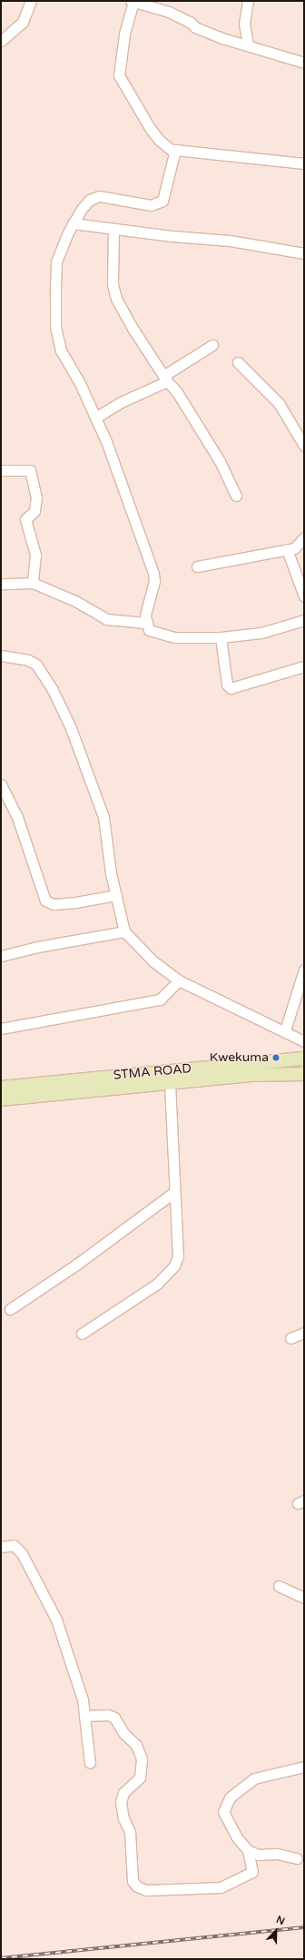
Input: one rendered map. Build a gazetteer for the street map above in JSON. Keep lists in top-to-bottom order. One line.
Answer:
{"streets":{"main road":["STMA ROAD"]},"places":["Kwekuma"],"north":"top right"}
